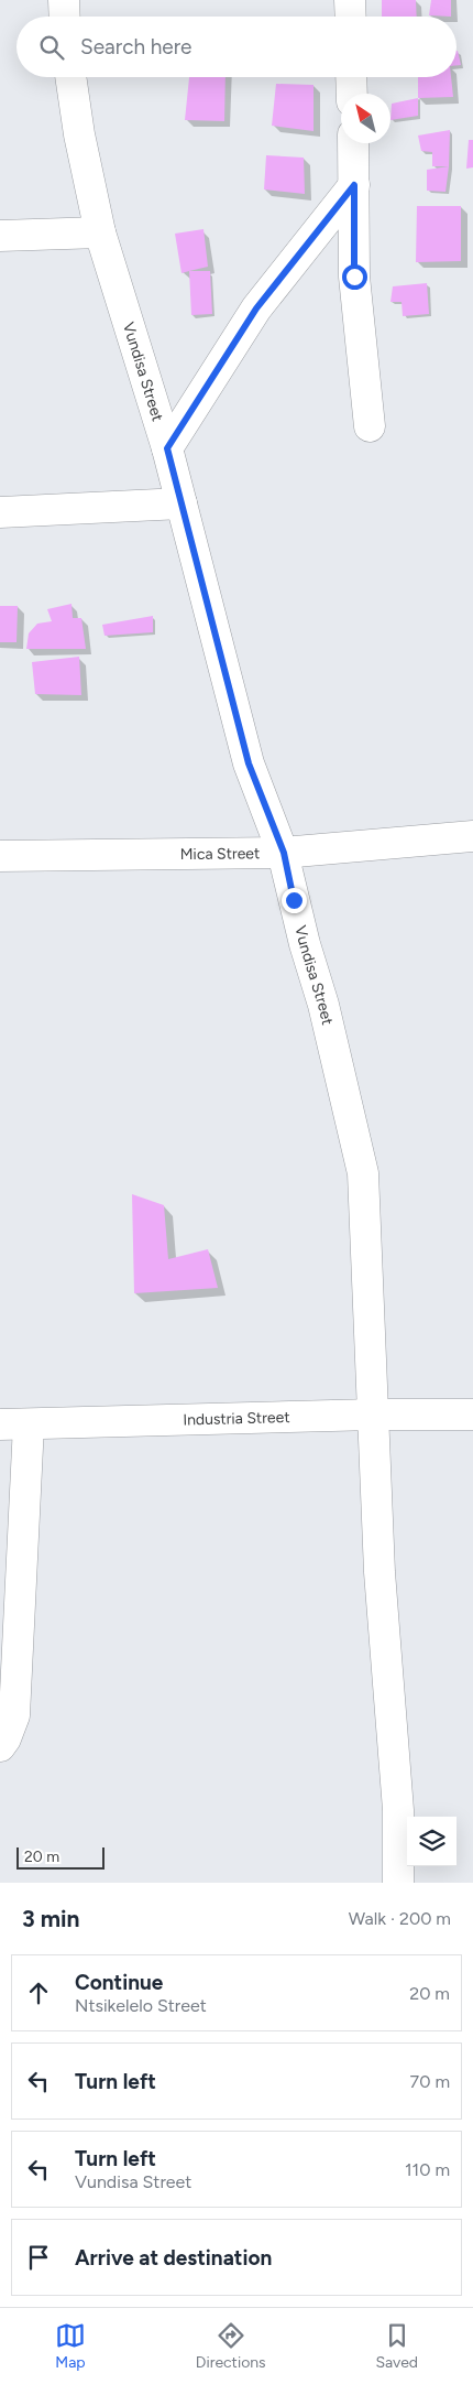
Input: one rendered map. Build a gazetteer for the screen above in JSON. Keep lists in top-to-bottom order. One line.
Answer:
{"streets":{"street":["Vundisa Street","Mica Street","Industria Street"]},"crossings":[["Vundisa Street","Mica Street"],["Vundisa Street","Industria Street"]],"scale_bar":"20 m","north":"top left","page":{"search":"Search here","scale":"20 m","heading":["3 min","Walk · 200 m"],"list":[["Continue","Ntsikelelo Street","20 m"],["Turn left","70 m"],["Turn left","Vundisa Street","110 m"],"Arrive at destination"],"nav":["Map","Directions","Saved"]}}
